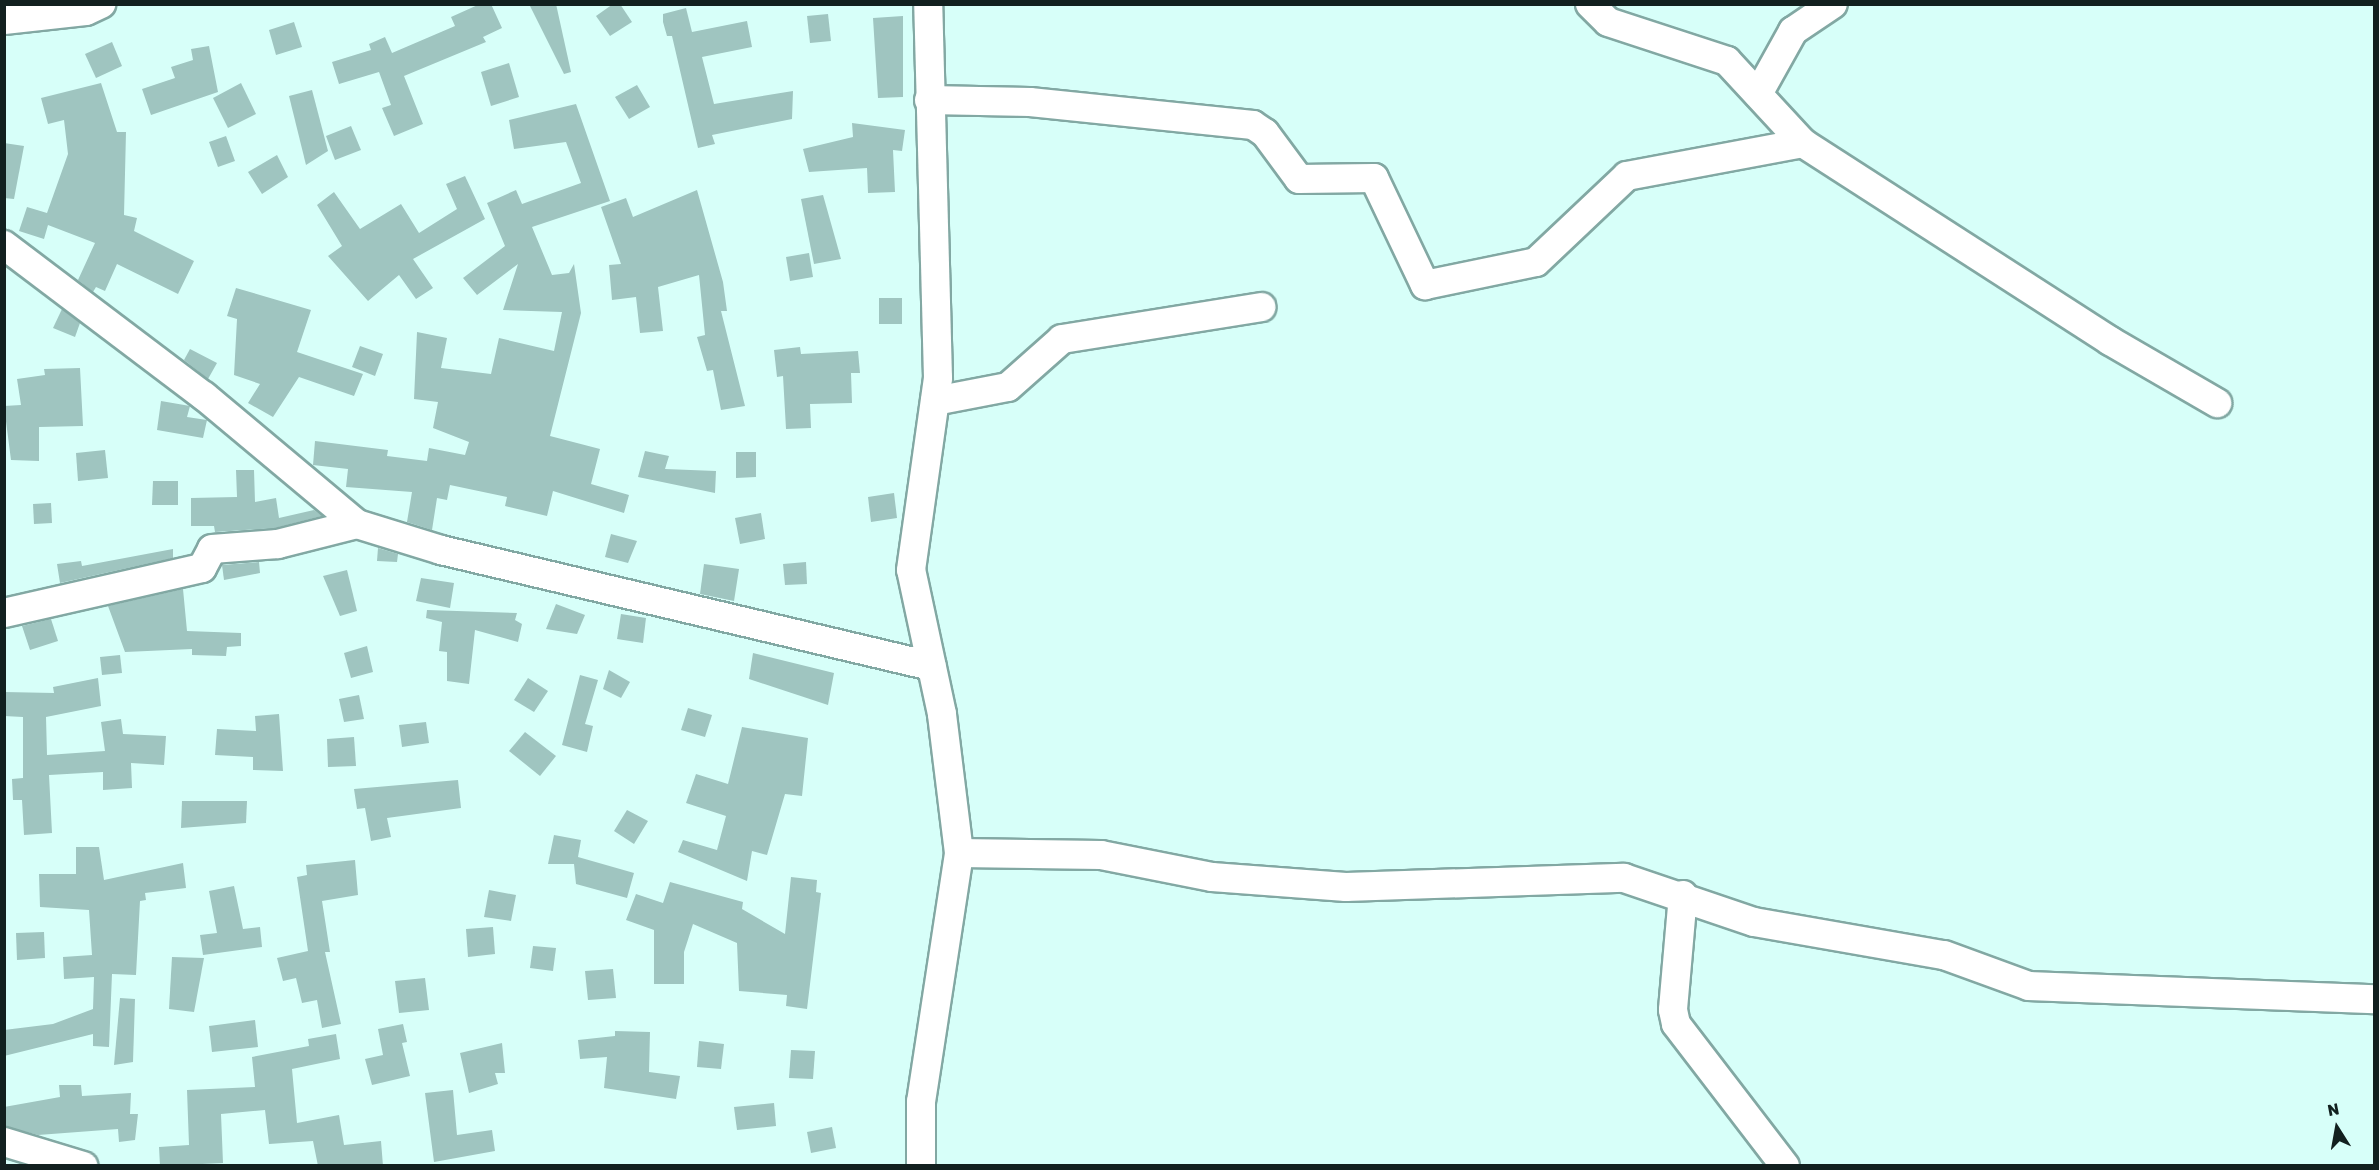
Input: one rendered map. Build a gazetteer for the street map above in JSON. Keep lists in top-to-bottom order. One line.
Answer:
{"north":"top"}
